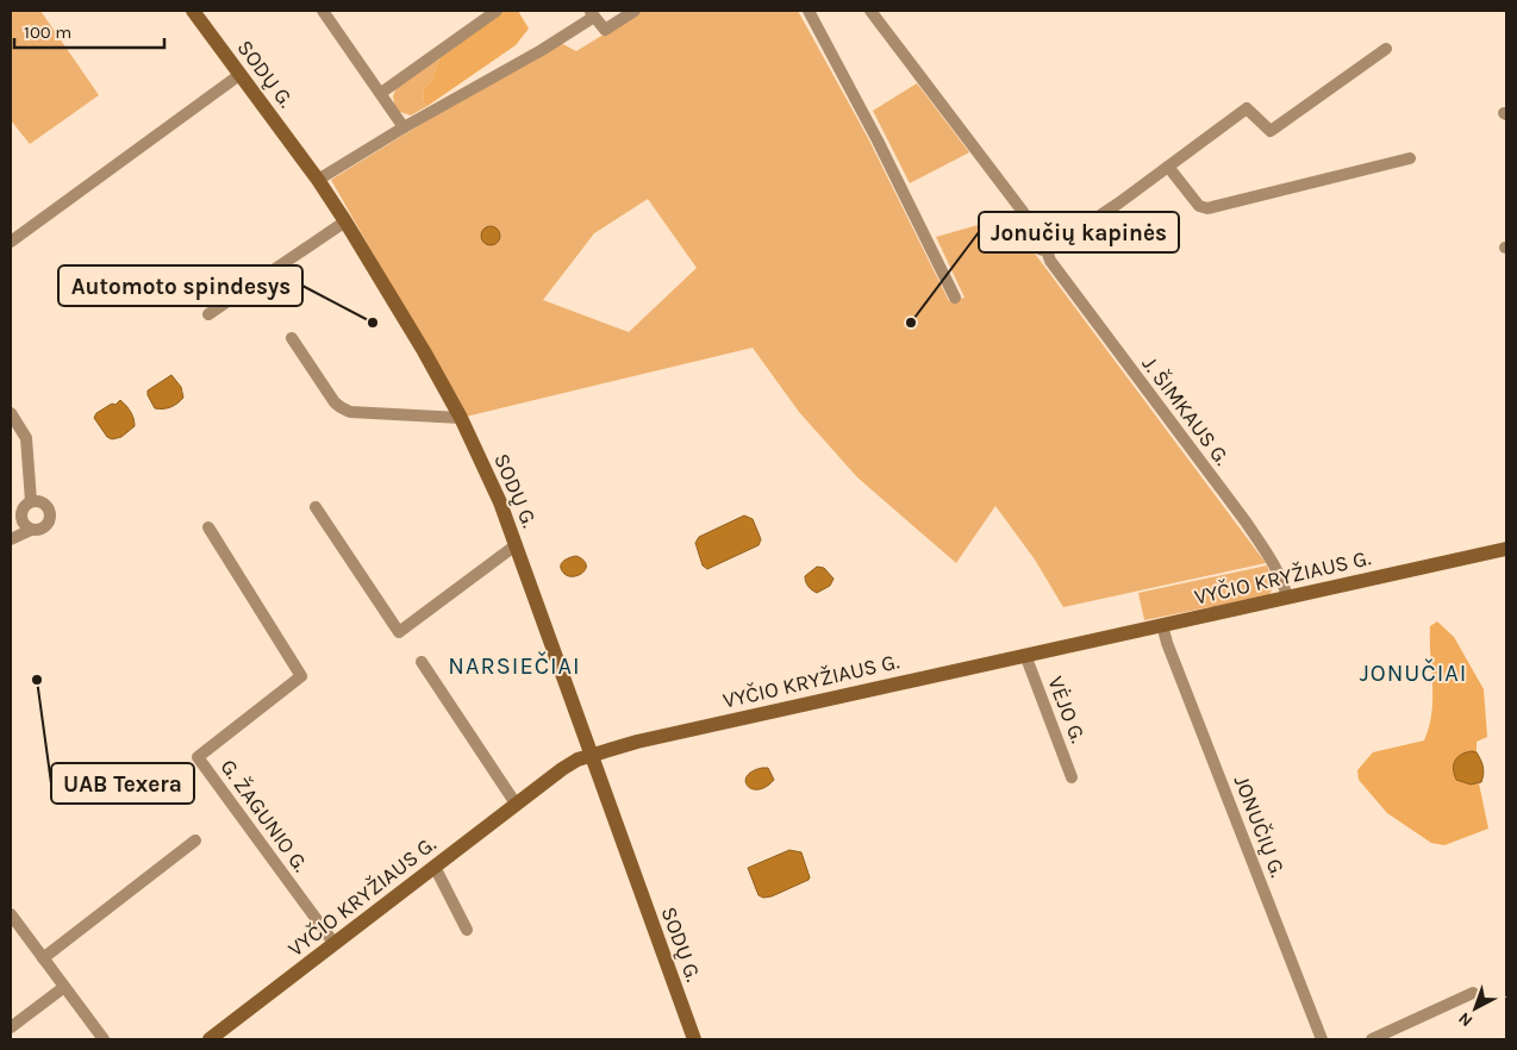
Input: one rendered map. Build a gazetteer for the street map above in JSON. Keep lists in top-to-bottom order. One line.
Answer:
{"streets":{"street":["SODŲ G.","J. ŠIMKAUS G.","VYČIO KRYŽIAUS G.","VĖJO G.","G. ŽAGUNIO G.","JONUČIŲ G."]},"crossings":[["SODŲ G.","VYČIO KRYŽIAUS G."],["J. ŠIMKAUS G.","VYČIO KRYŽIAUS G."],["VYČIO KRYŽIAUS G.","VĖJO G."],["VYČIO KRYŽIAUS G.","G. ŽAGUNIO G."],["VYČIO KRYŽIAUS G.","JONUČIŲ G."]],"districts":["NARSIEČIAI","JONUČIAI"],"places":["Automoto spindesys","Jonučių kapinės","UAB Texera"],"scale_bar":"100 m","north":"bottom left"}
